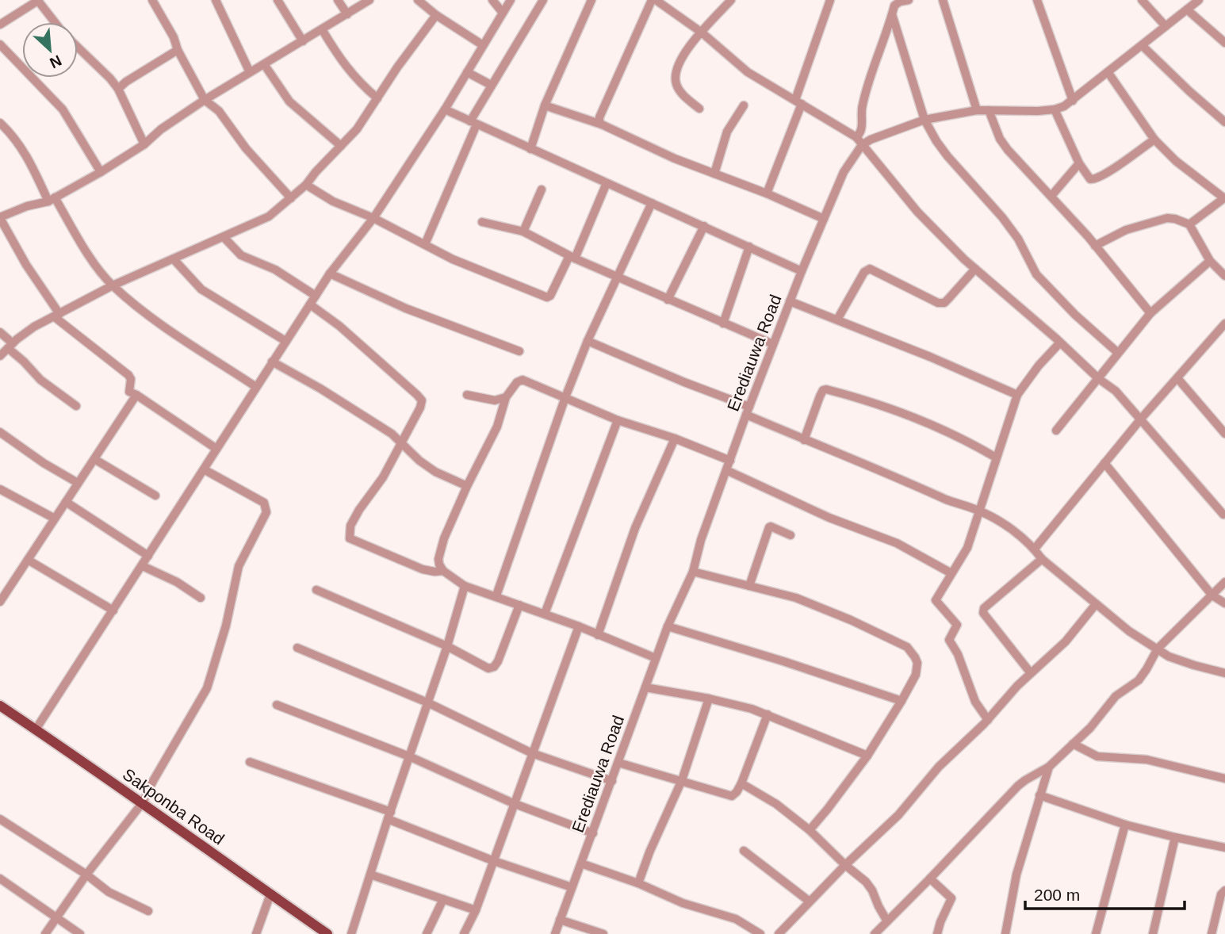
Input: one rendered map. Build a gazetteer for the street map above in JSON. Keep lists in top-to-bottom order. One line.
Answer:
{"streets":{"main road":["Sakponba Road"],"street":["Erediauwa Road"]},"scale_bar":"200 m","north":"bottom right"}
